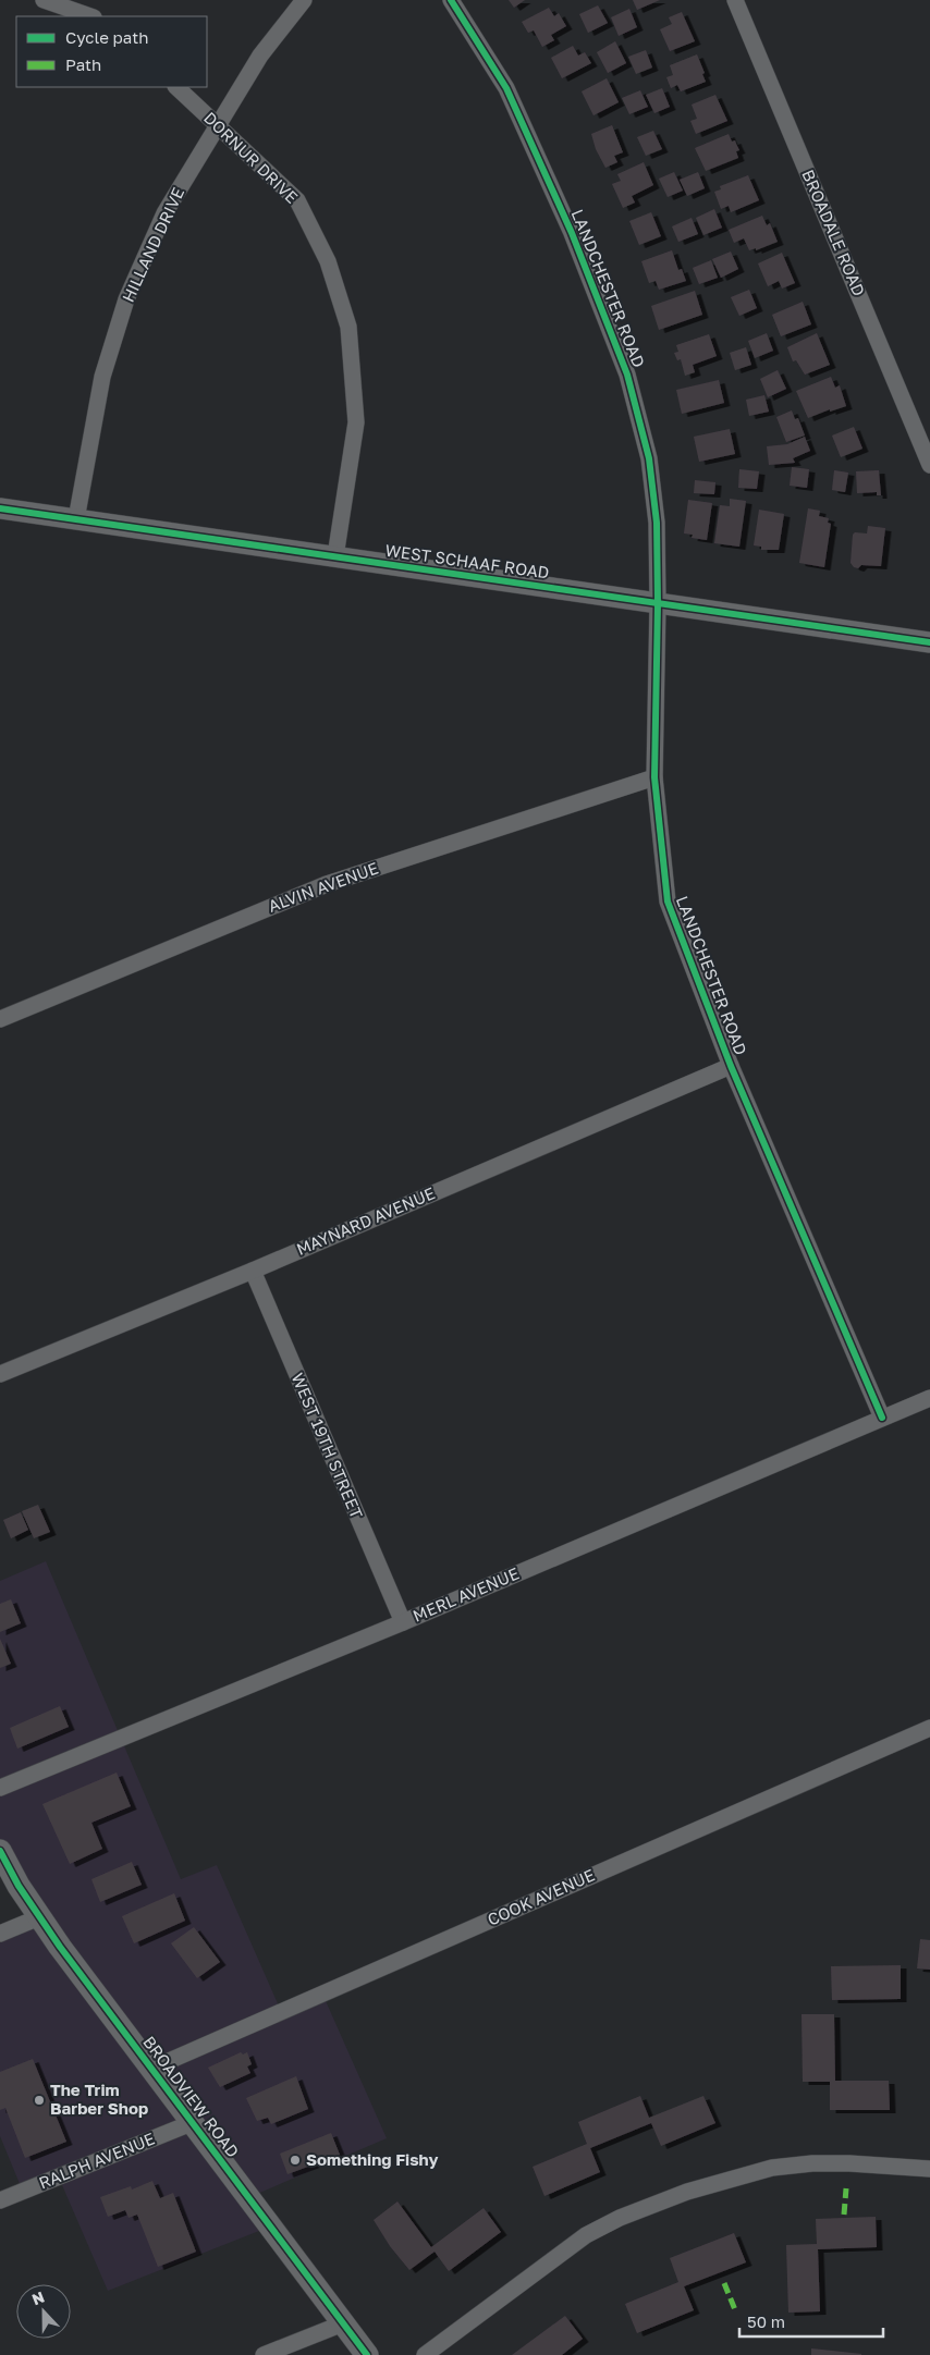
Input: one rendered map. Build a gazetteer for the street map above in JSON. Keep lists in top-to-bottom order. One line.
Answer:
{"streets":{"main road":["BROADVIEW ROAD"],"street":["DORNUR DRIVE","BROADALE ROAD","HILLAND DRIVE","LANDCHESTER ROAD","WEST SCHAAF ROAD","ALVIN AVENUE","MAYNARD AVENUE","WEST 19TH STREET","MERL AVENUE","COOK AVENUE","RALPH AVENUE"]},"crossings":[["DORNUR DRIVE","HILLAND DRIVE"],["DORNUR DRIVE","WEST SCHAAF ROAD"],["HILLAND DRIVE","WEST SCHAAF ROAD"],["LANDCHESTER ROAD","WEST SCHAAF ROAD"],["LANDCHESTER ROAD","ALVIN AVENUE"],["LANDCHESTER ROAD","MAYNARD AVENUE"],["LANDCHESTER ROAD","MERL AVENUE"],["MAYNARD AVENUE","WEST 19TH STREET"],["WEST 19TH STREET","MERL AVENUE"],["COOK AVENUE","BROADVIEW ROAD"],["BROADVIEW ROAD","RALPH AVENUE"]],"places":["The Trim Barber Shop","Something Fishy"],"legend":["Cycle path","Path"],"scale_bar":"50 m","north":"top"}
